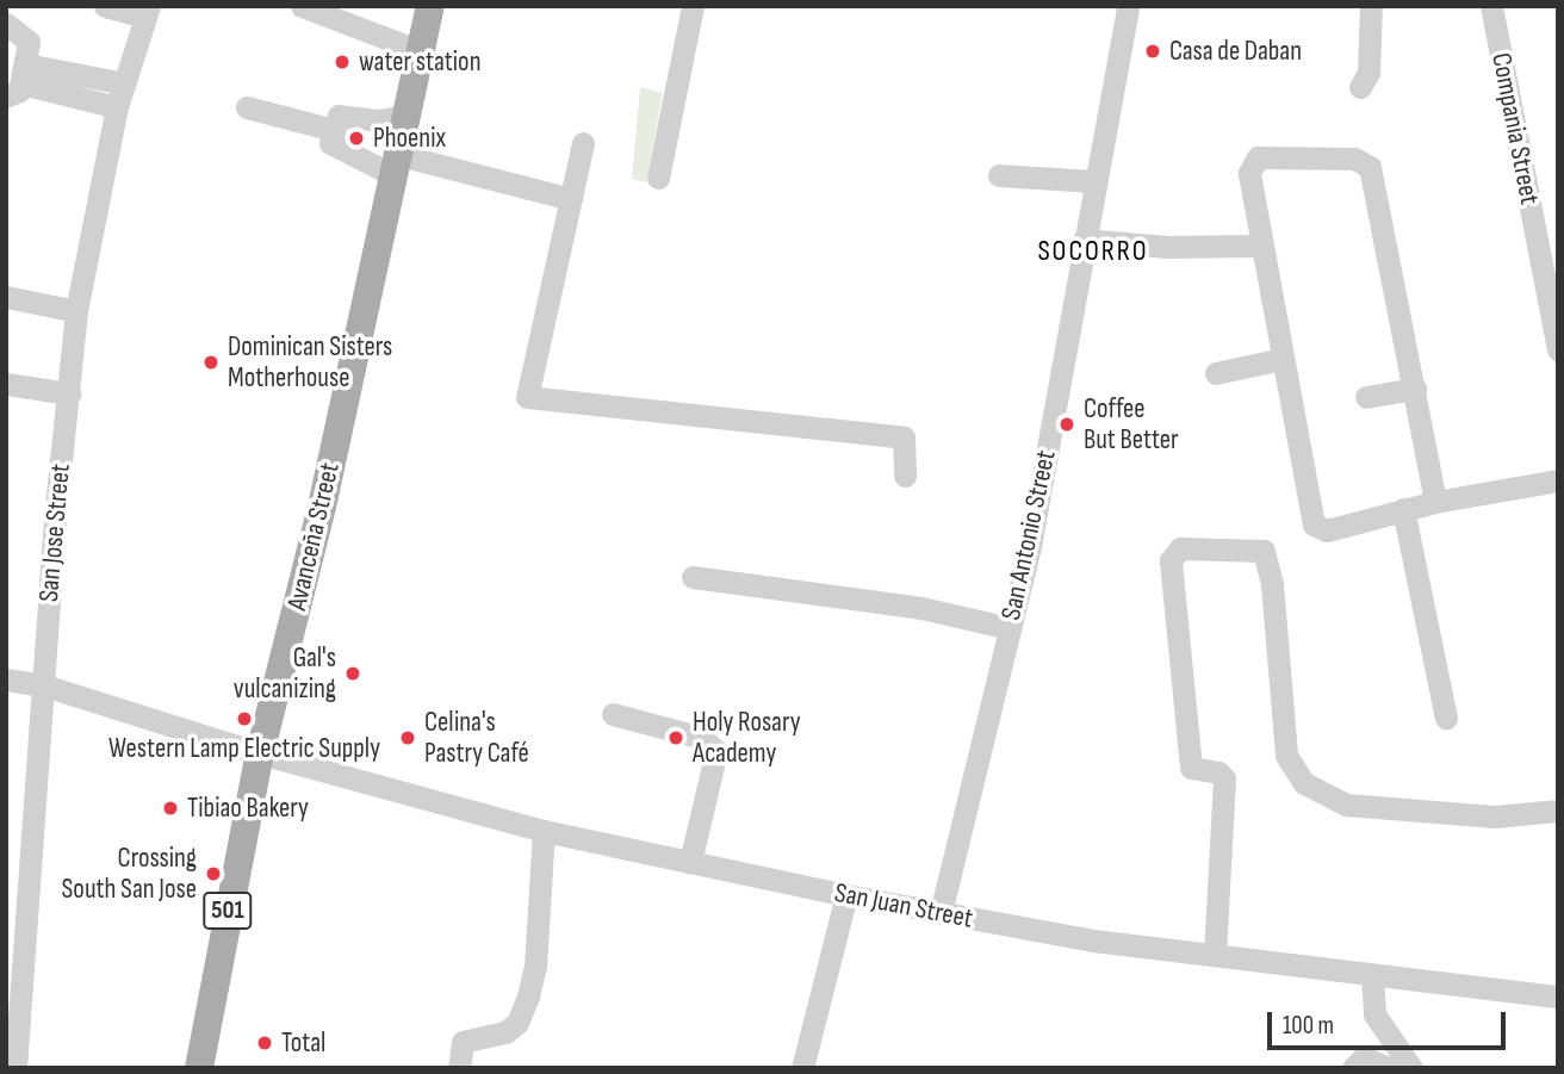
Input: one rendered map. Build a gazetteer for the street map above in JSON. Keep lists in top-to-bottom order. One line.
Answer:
{"streets":{"main road":["Avanceña Street","501"],"street":["Compania Street","San Jose Street","San Antonio Street","San Juan Street"]},"crossings":[["San Jose Street","San Juan Street"],["San Antonio Street","San Juan Street"],["Avanceña Street","San Juan Street"]],"districts":["SOCORRO"],"places":["Casa de Daban","water station","Phoenix","Dominican Sisters Motherhouse","Coffee But Better","Gal's vulcanizing","Western Lamp Electric Supply","Celina's Pastry Café","Holy Rosary Academy","Tibiao Bakery","Crossing South San Jose","Total"],"scale_bar":"100 m"}
